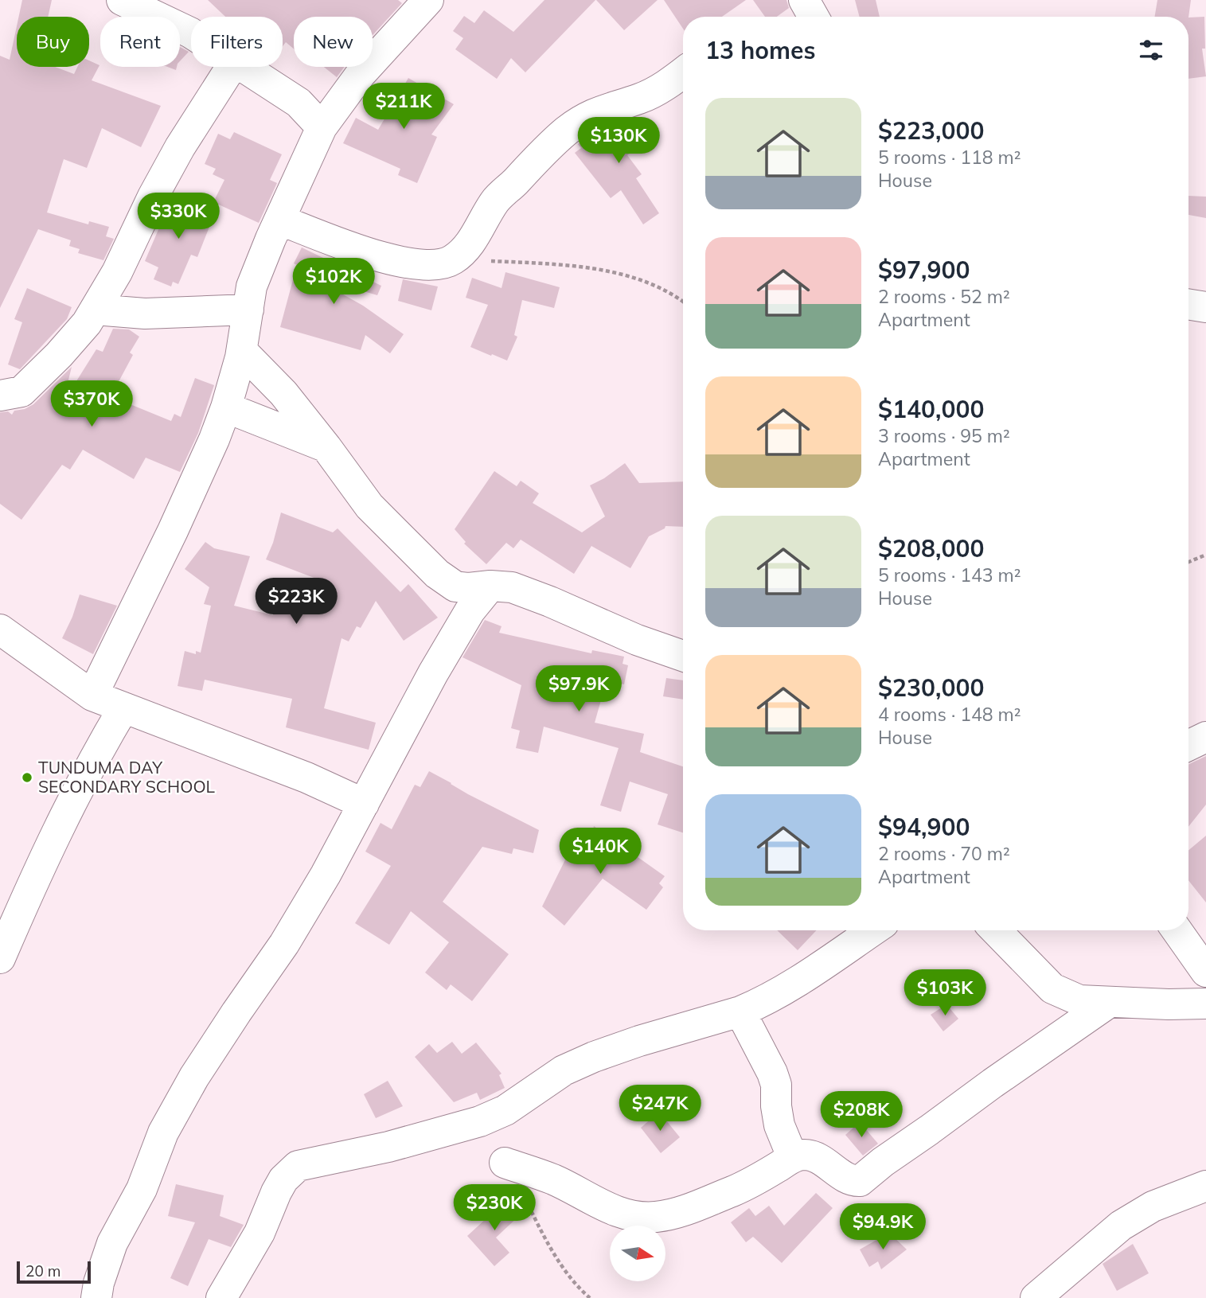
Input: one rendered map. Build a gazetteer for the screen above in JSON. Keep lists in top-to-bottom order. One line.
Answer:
{"places":["TUNDUMA DAY SECONDARY SCHOOL"],"scale_bar":"20 m","north":"right","page":{"chip":["Buy","Rent","Filters","New"],"heading":"13 homes","price":["$211K","$130K","$330K","$102K","$370K","$223K","$97.9K","$140K","$103K","$247K","$208K","$230K","$94.9K"],"list":[{"name":"$223,000","note":"5 rooms · 118 m² · House"},{"name":"$97,900","note":"2 rooms · 52 m² · Apartment"},{"name":"$140,000","note":"3 rooms · 95 m² · Apartment"},{"name":"$208,000","note":"5 rooms · 143 m² · House"},{"name":"$230,000","note":"4 rooms · 148 m² · House"},{"name":"$94,900","note":"2 rooms · 70 m² · Apartment"}],"scale":"20 m"}}
